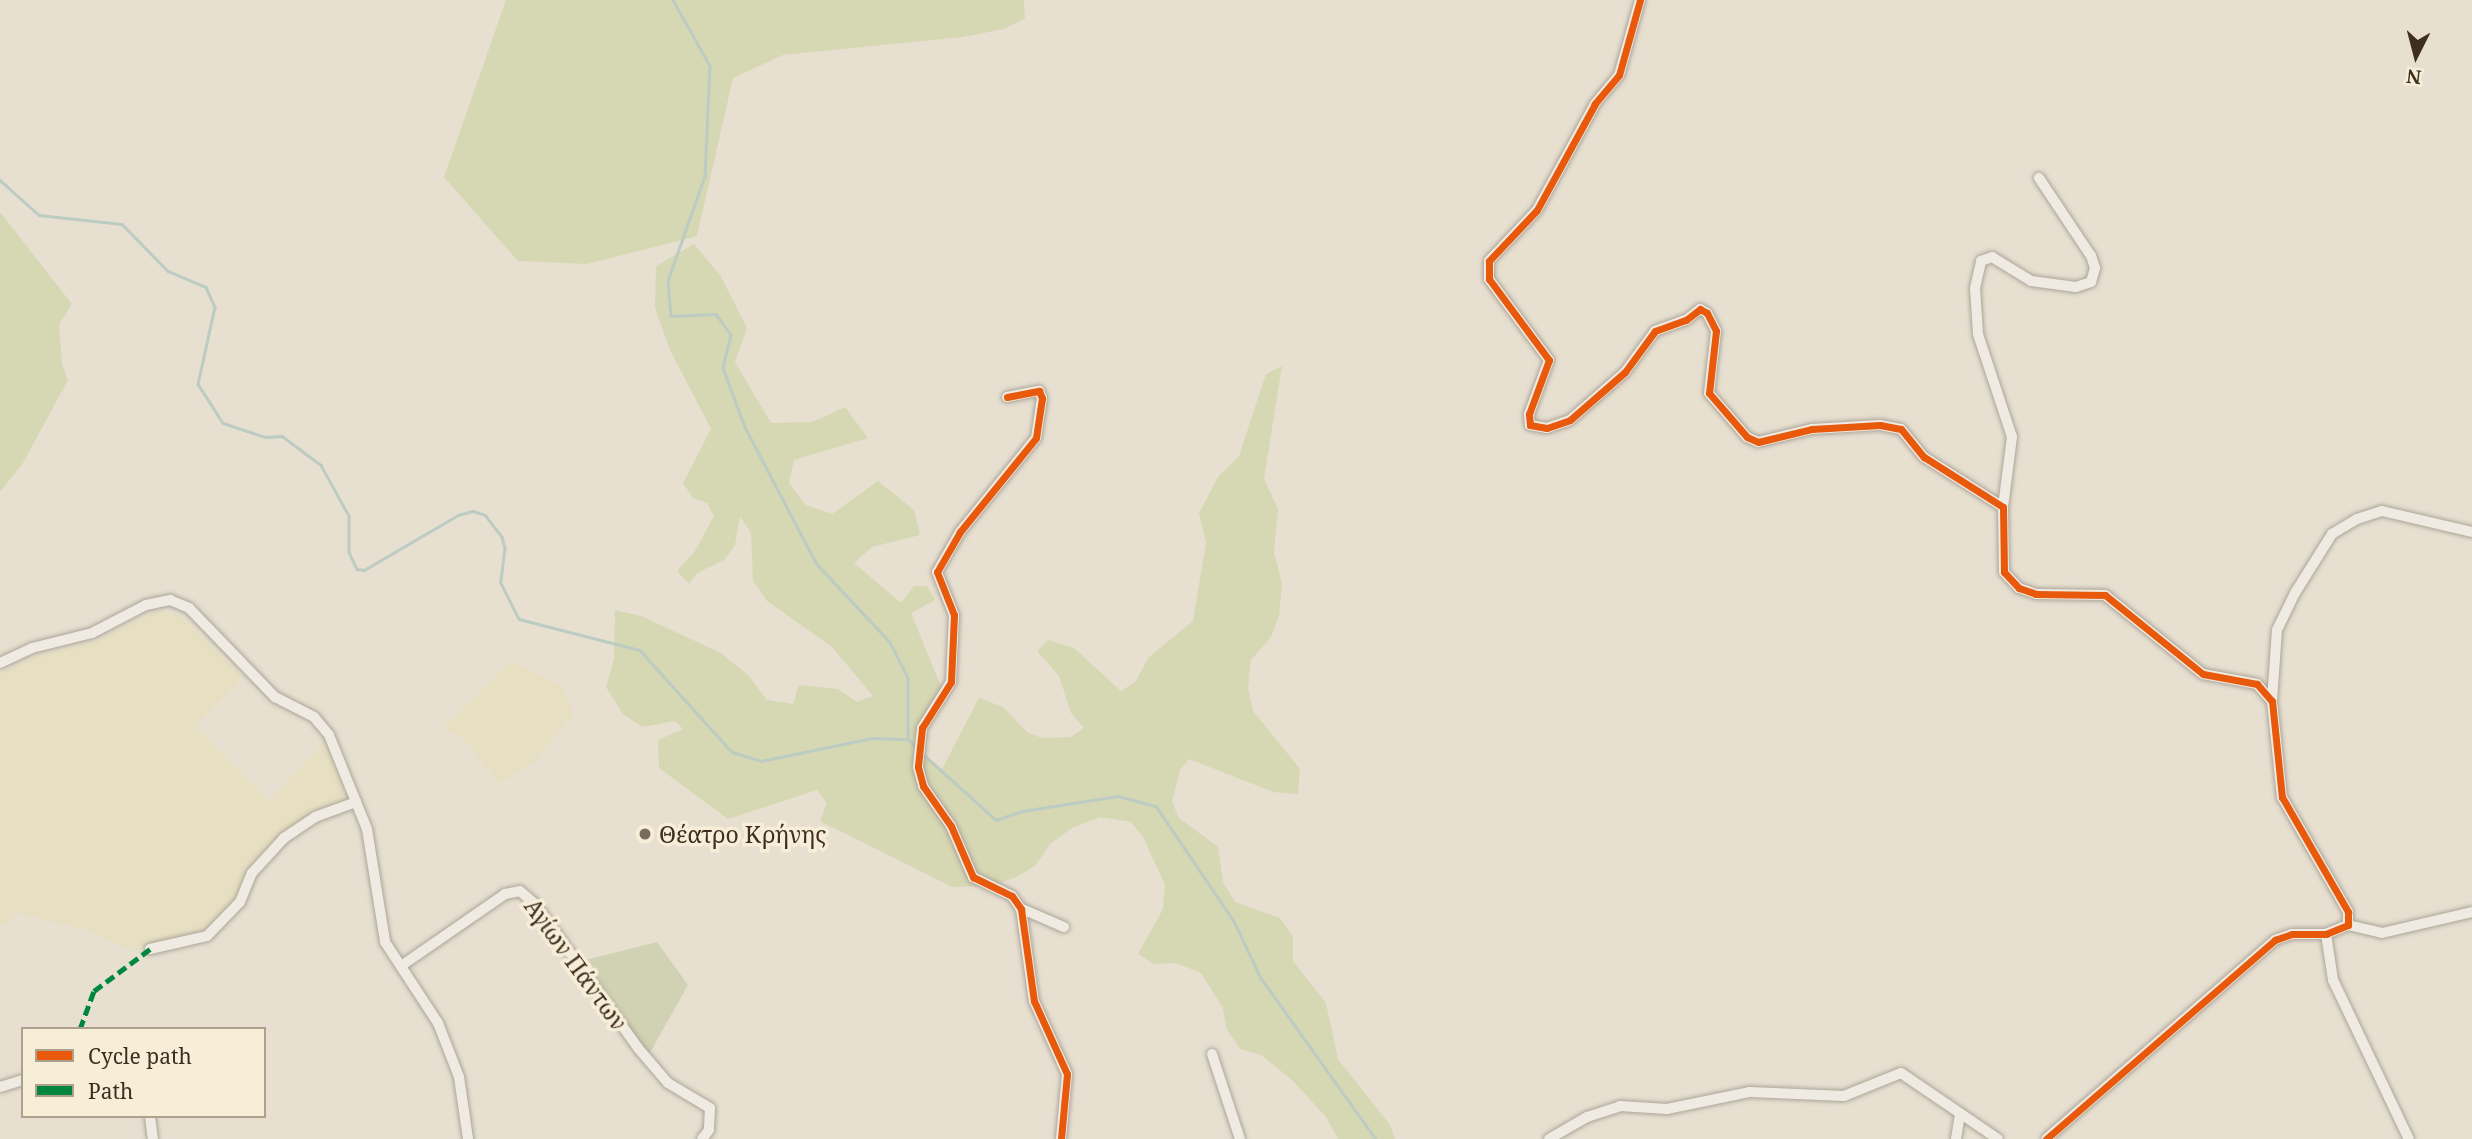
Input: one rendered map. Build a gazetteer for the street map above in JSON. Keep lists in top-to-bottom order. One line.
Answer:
{"streets":{"street":["Αγίων Πάντων"]},"places":["Θέατρο Κρήνης"],"legend":["Cycle path","Path"],"north":"bottom"}
